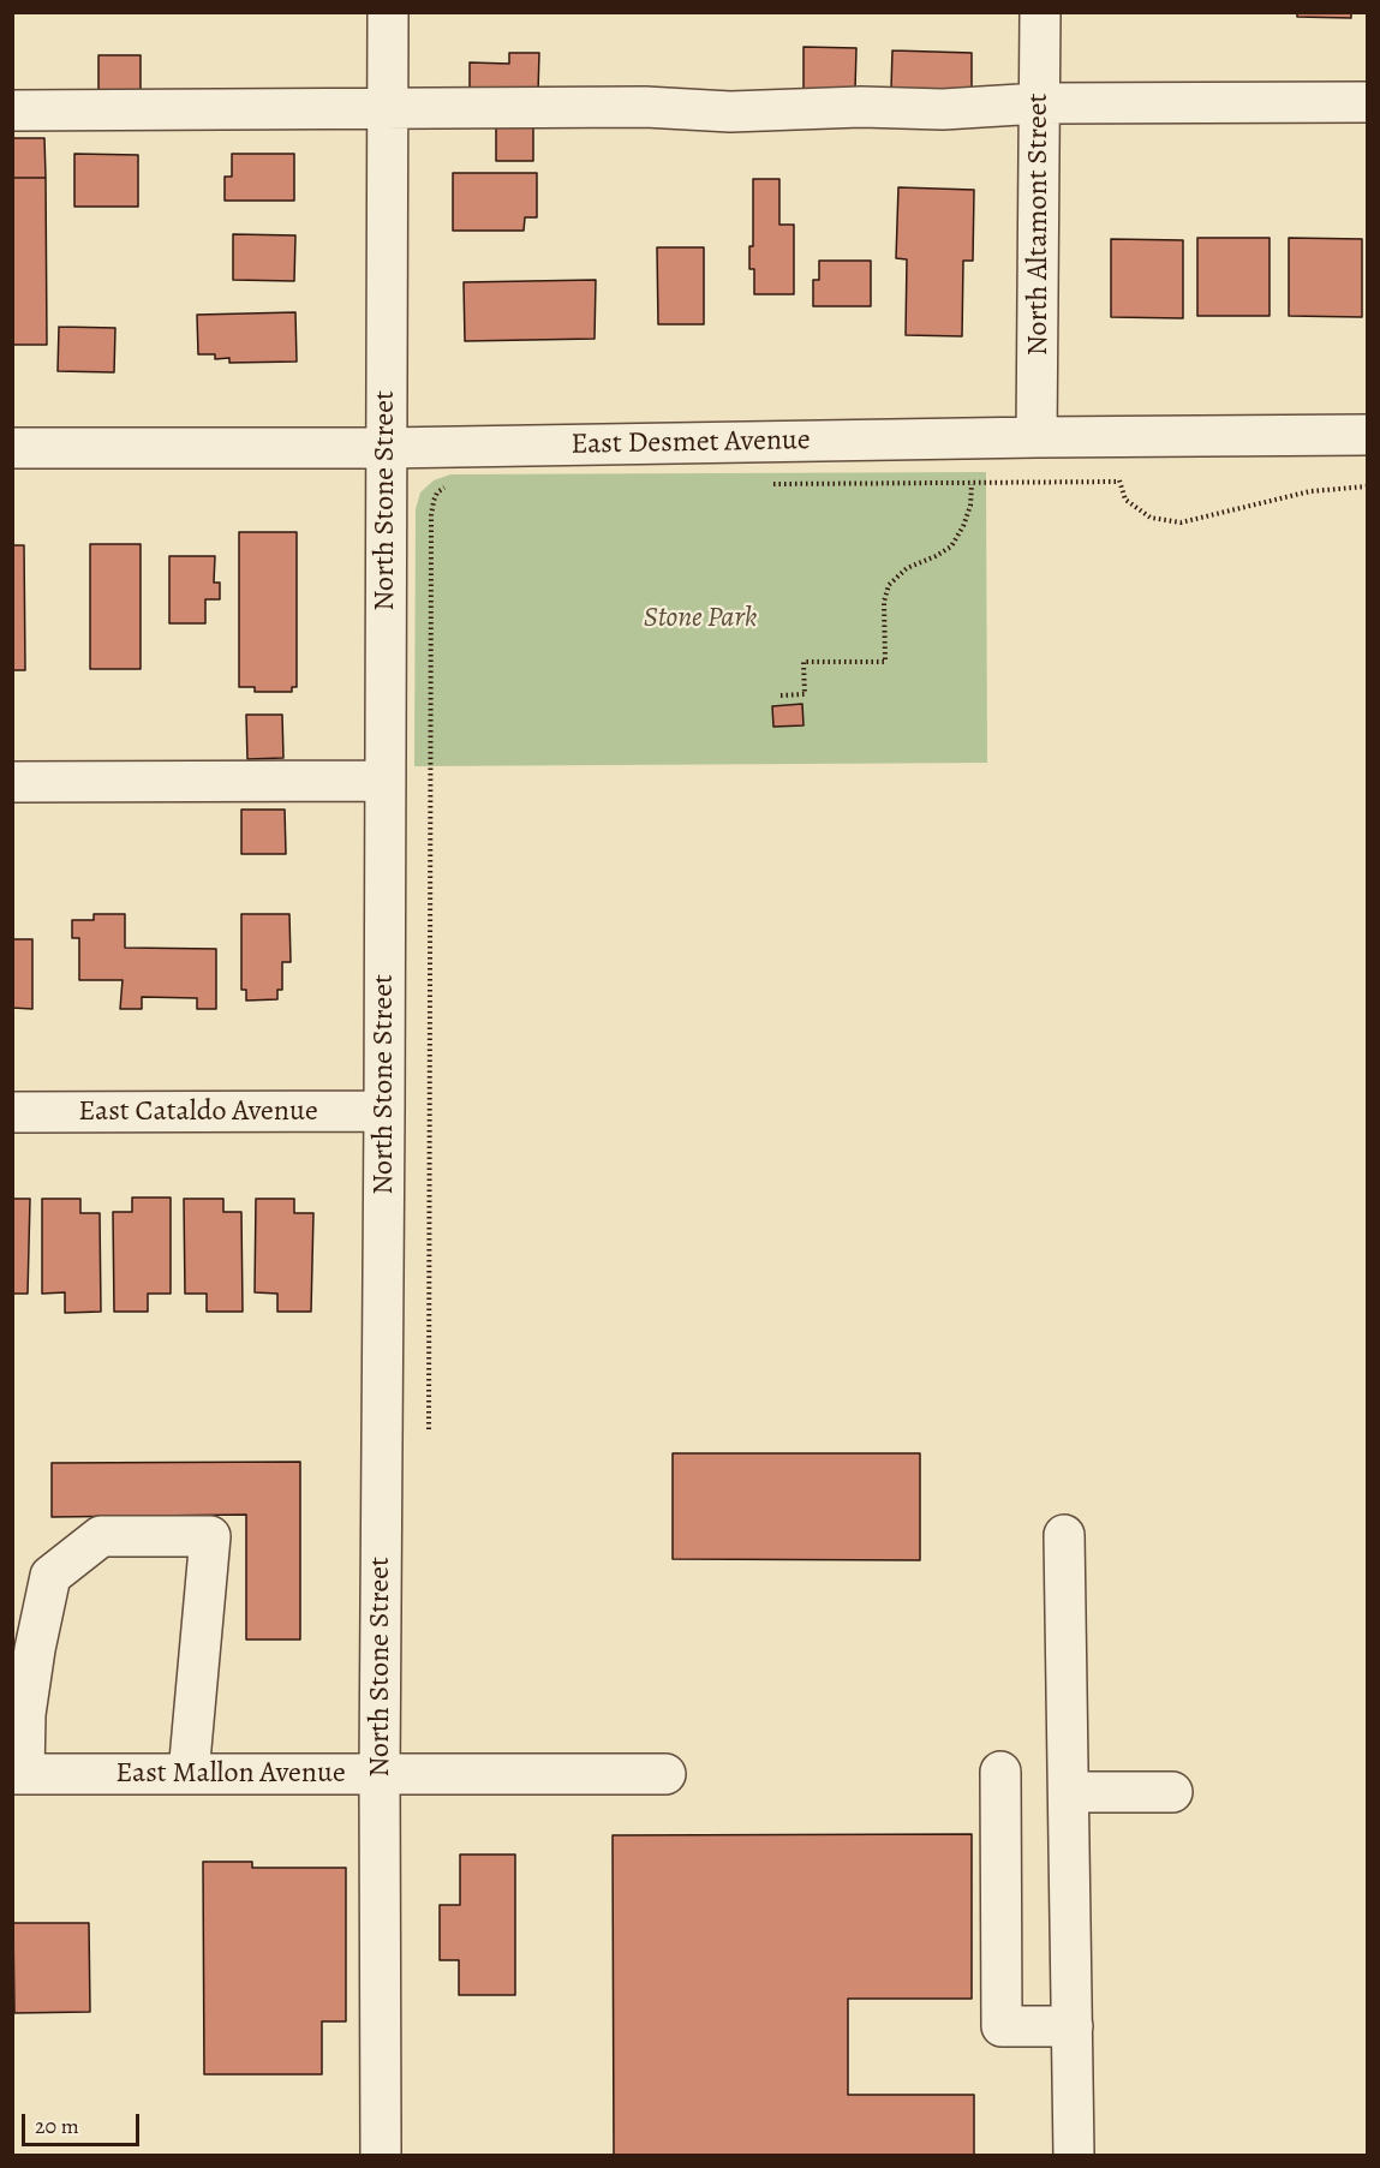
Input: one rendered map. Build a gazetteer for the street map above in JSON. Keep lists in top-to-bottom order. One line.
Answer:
{"streets":{"street":["North Altamont Street","East Desmet Avenue","North Stone Street","East Cataldo Avenue","East Mallon Avenue"]},"crossings":[["North Altamont Street","East Desmet Avenue"],["East Desmet Avenue","North Stone Street"],["North Stone Street","East Cataldo Avenue"],["North Stone Street","East Mallon Avenue"]],"parks":["Stone Park"],"scale_bar":"20 m"}
